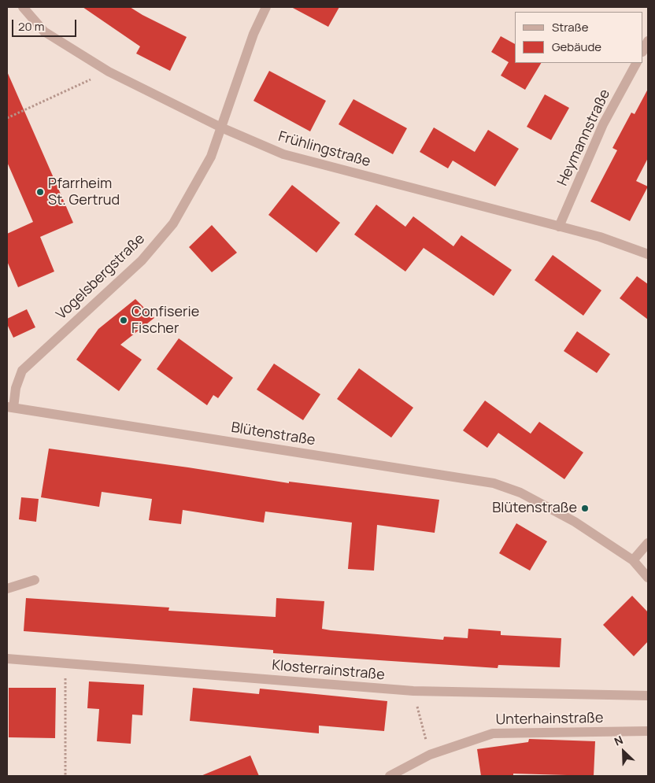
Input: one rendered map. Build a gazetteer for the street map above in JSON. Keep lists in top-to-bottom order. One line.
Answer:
{"streets":{"street":["Heymannstraße","Frühlingstraße","Vogelsbergstraße","Blütenstraße","Klosterrainstraße","Unterhainstraße"]},"crossings":[["Heymannstraße","Frühlingstraße"],["Frühlingstraße","Vogelsbergstraße"],["Vogelsbergstraße","Blütenstraße"]],"places":["Pfarrheim St. Gertrud","Confiserie Fischer","Blütenstraße"],"legend":["Straße","Gebäude"],"scale_bar":"20 m","north":"top left"}
